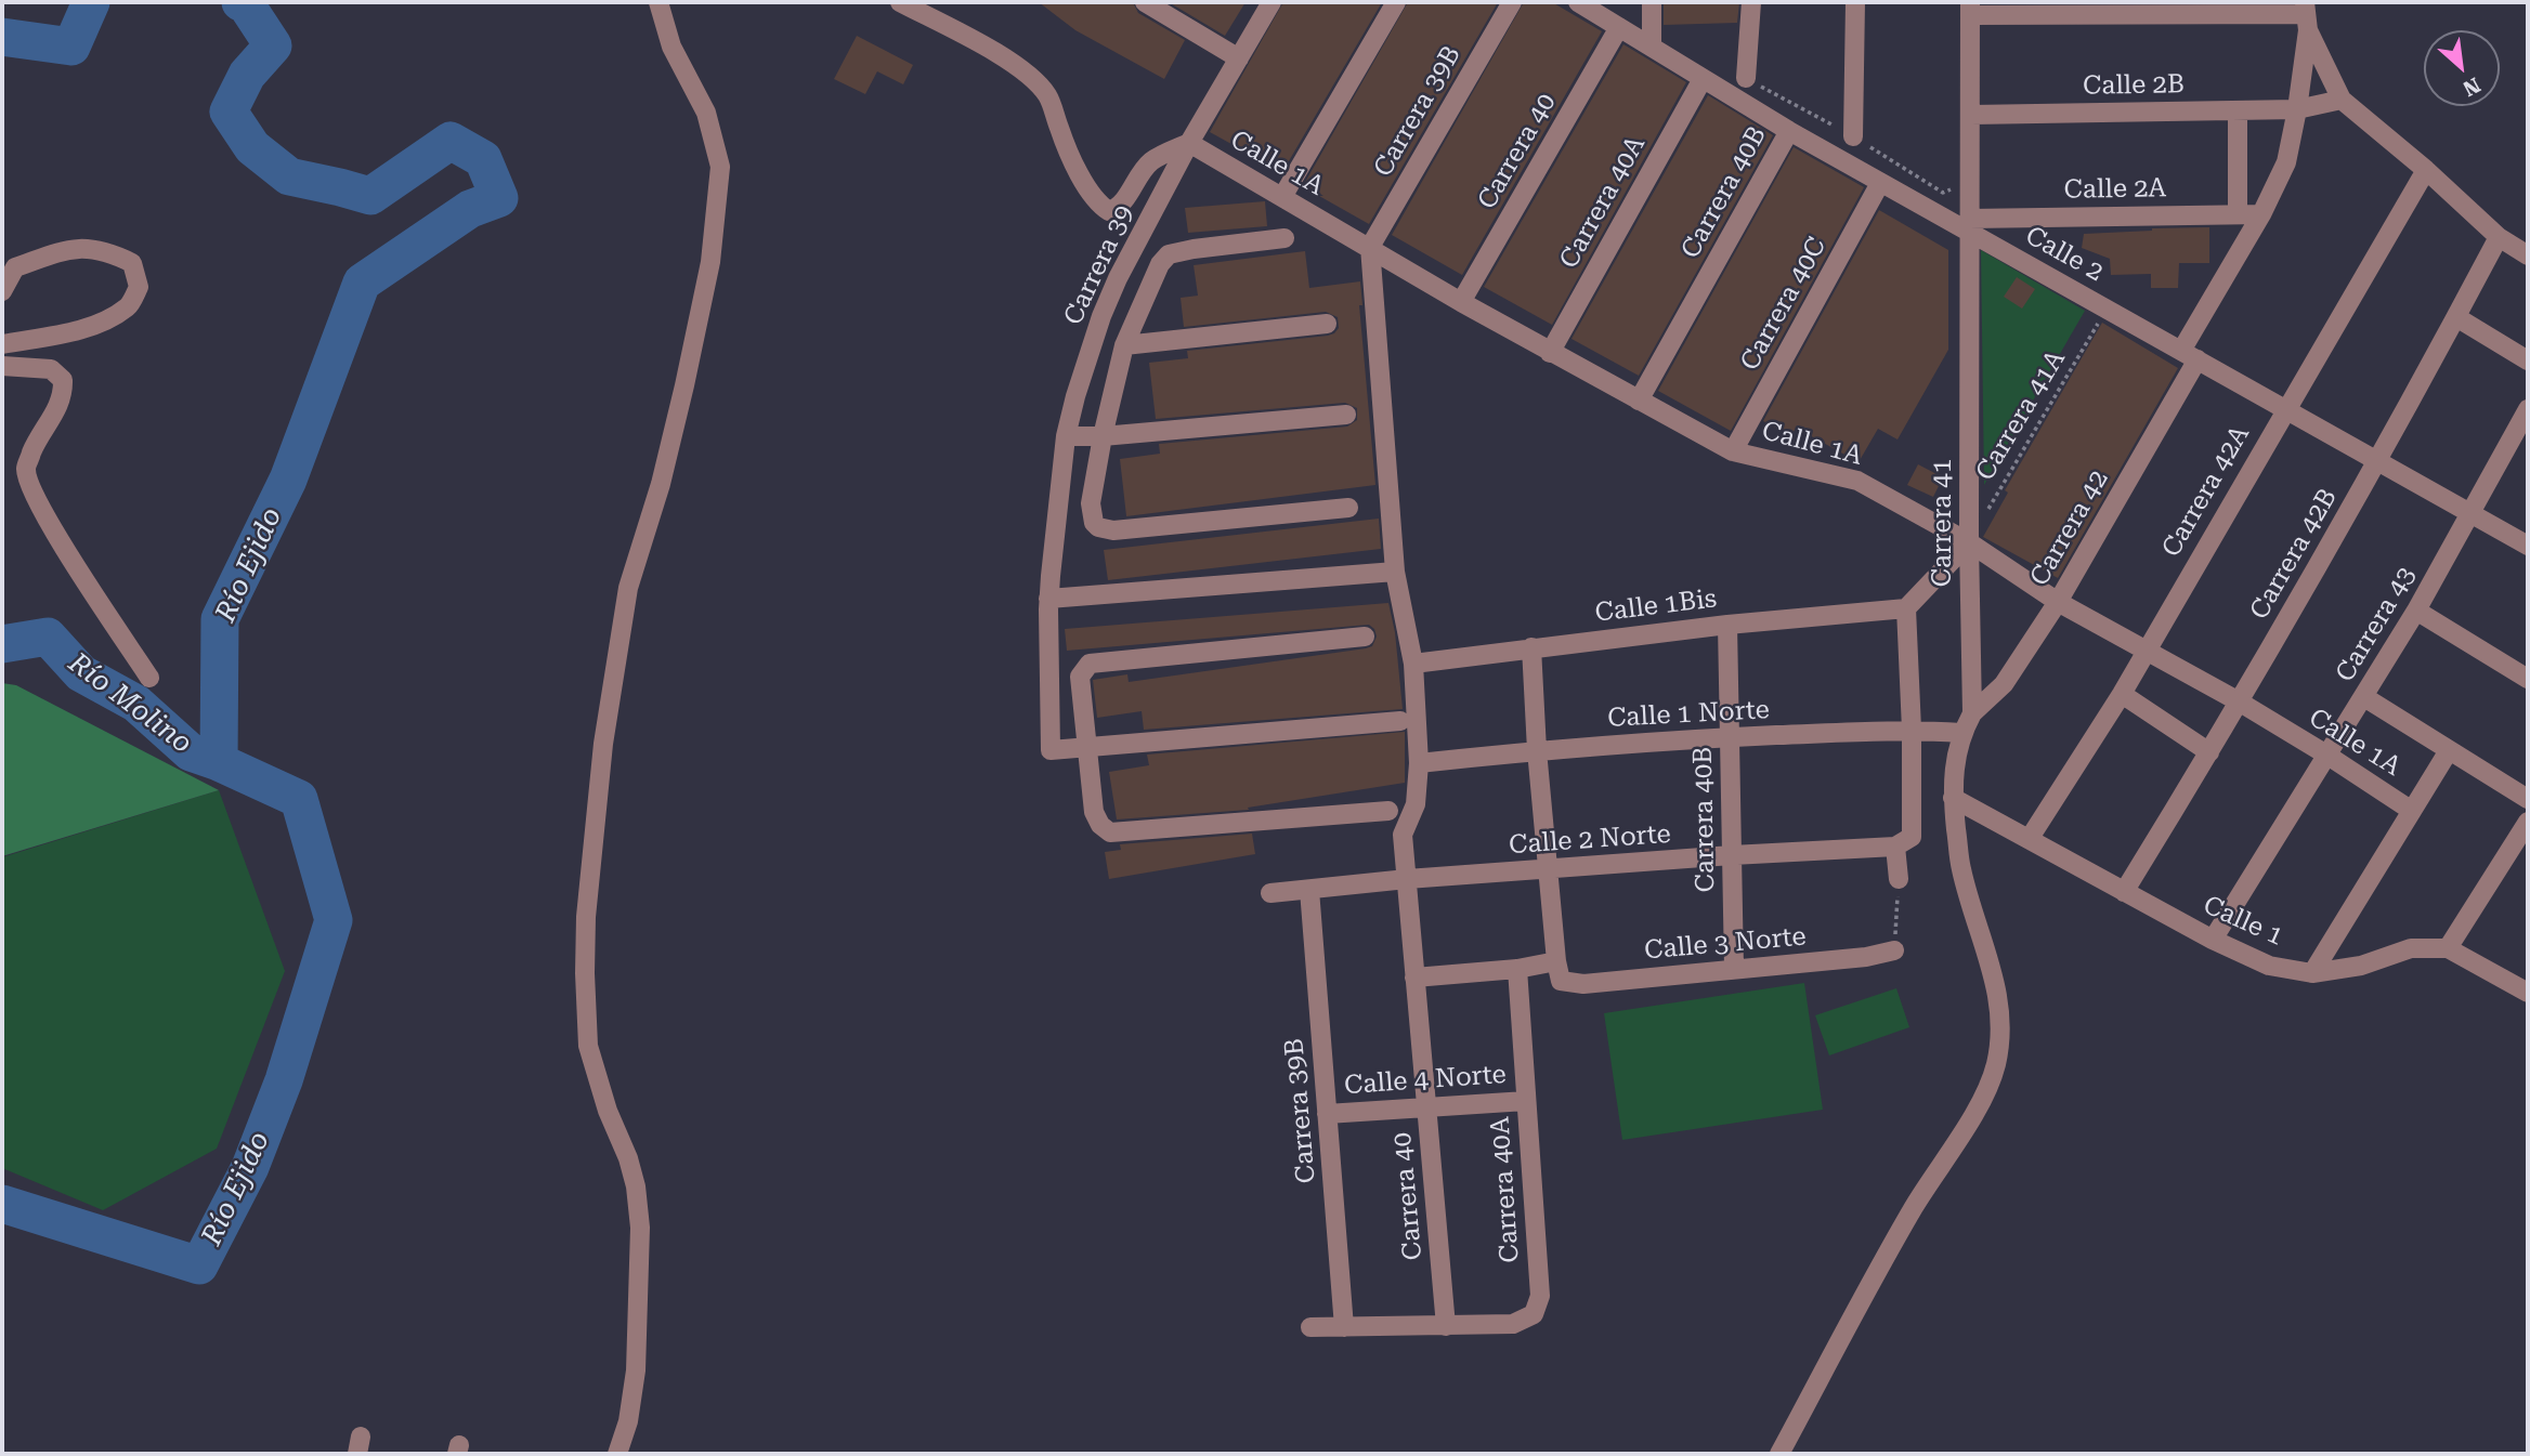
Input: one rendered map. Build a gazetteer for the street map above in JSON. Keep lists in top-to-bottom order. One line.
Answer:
{"streets":{"street":["Calle 2B","Carrera 39B","Carrera 40","Calle 1A","Calle 2A","Carrera 40B","Carrera 40A","Calle 2","Carrera 39","Carrera 40C","Carrera 42A","Carrera 41","Carrera 42","Carrera 42B","Calle 1Bis","Carrera 43","Calle 1 Norte","Calle 2 Norte","Calle 1","Calle 3 Norte","Calle 4 Norte"],"path":["Carrera 41A"]},"crossings":[["Calle 2B","Carrera 41"],["Calle 2B","Carrera 42"],["Carrera 39B","Calle 1A"],["Carrera 39B","Calle 2 Norte"],["Carrera 39B","Calle 4 Norte"],["Carrera 40","Calle 1A"],["Carrera 40","Carrera 40A"],["Carrera 40","Calle 2"],["Carrera 40","Calle 1 Norte"],["Carrera 40","Calle 2 Norte"],["Carrera 40","Calle 3 Norte"],["Carrera 40","Calle 4 Norte"],["Calle 1A","Carrera 40B"],["Calle 1A","Carrera 40A"],["Calle 1A","Carrera 39"],["Calle 1A","Carrera 40C"],["Calle 1A","Carrera 41A"],["Calle 1A","Carrera 42A"],["Calle 1A","Carrera 41"],["Calle 1A","Carrera 42"],["Calle 1A","Carrera 42B"],["Calle 1A","Carrera 43"],["Calle 2A","Calle 2"],["Calle 2A","Carrera 41"],["Calle 2A","Carrera 42"],["Carrera 40B","Calle 2"],["Carrera 40B","Calle 1Bis"],["Carrera 40B","Calle 1 Norte"],["Carrera 40B","Calle 2 Norte"],["Carrera 40B","Calle 3 Norte"],["Carrera 40A","Calle 2"],["Carrera 40A","Calle 3 Norte"],["Carrera 40A","Calle 4 Norte"],["Calle 2","Carrera 40C"],["Calle 2","Carrera 41A"],["Calle 2","Carrera 42A"],["Calle 2","Carrera 41"],["Calle 2","Carrera 42"],["Calle 2","Carrera 42B"],["Calle 2","Carrera 43"],["Carrera 41A","Carrera 41"],["Carrera 42A","Calle 1"],["Carrera 41","Carrera 42"],["Carrera 42B","Calle 1"],["Carrera 43","Calle 1"]],"water":["Río Ejido","Río Molino"],"north":"bottom right"}
